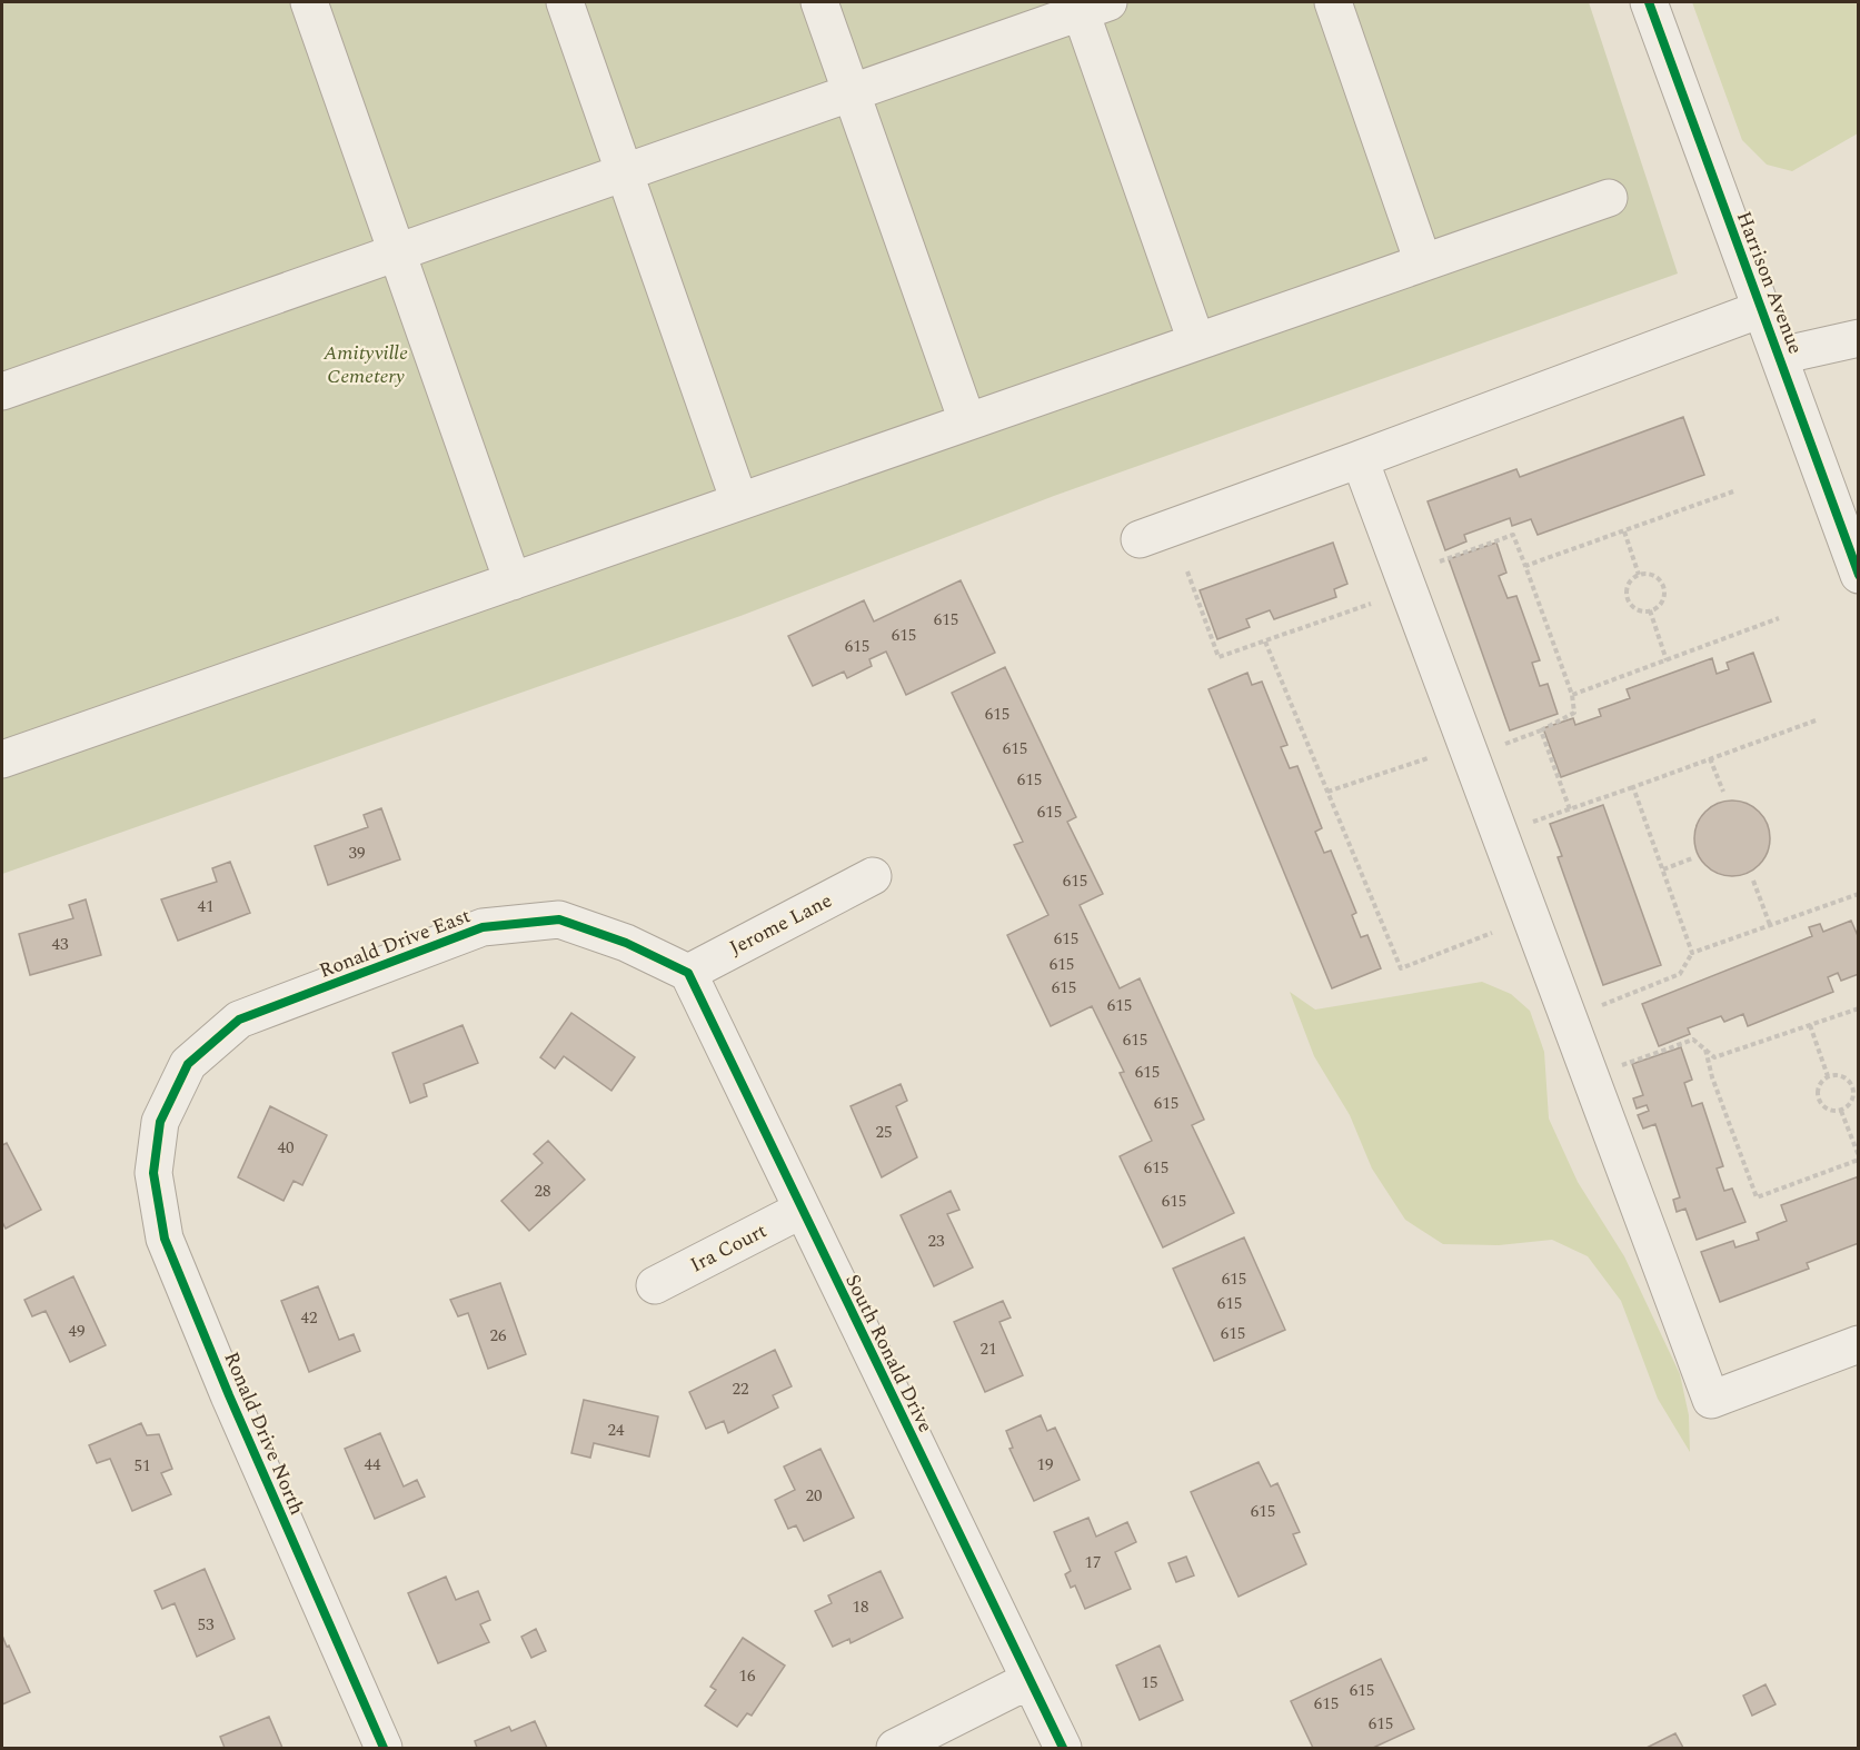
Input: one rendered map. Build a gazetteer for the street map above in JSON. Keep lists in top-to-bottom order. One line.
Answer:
{"streets":{"street":["Harrison Avenue","Jerome Lane","Ronald Drive East","Ira Court","South Ronald Drive","Ronald Drive North"]},"crossings":[["Jerome Lane","Ronald Drive East"],["Jerome Lane","South Ronald Drive"],["Ronald Drive East","South Ronald Drive"],["Ronald Drive East","Ronald Drive North"],["Ira Court","South Ronald Drive"]],"parks":["Amityville Cemetery"],"house_numbers":["615","615","615","615","615","615","615","39","615","41","615","43","615","615","615","615","615","615","25","40","615","28","615","23","615","615","42","49","615","26","21","22","24","44","19","51","20","615","17","18","53","16","15","615","615","615"]}
